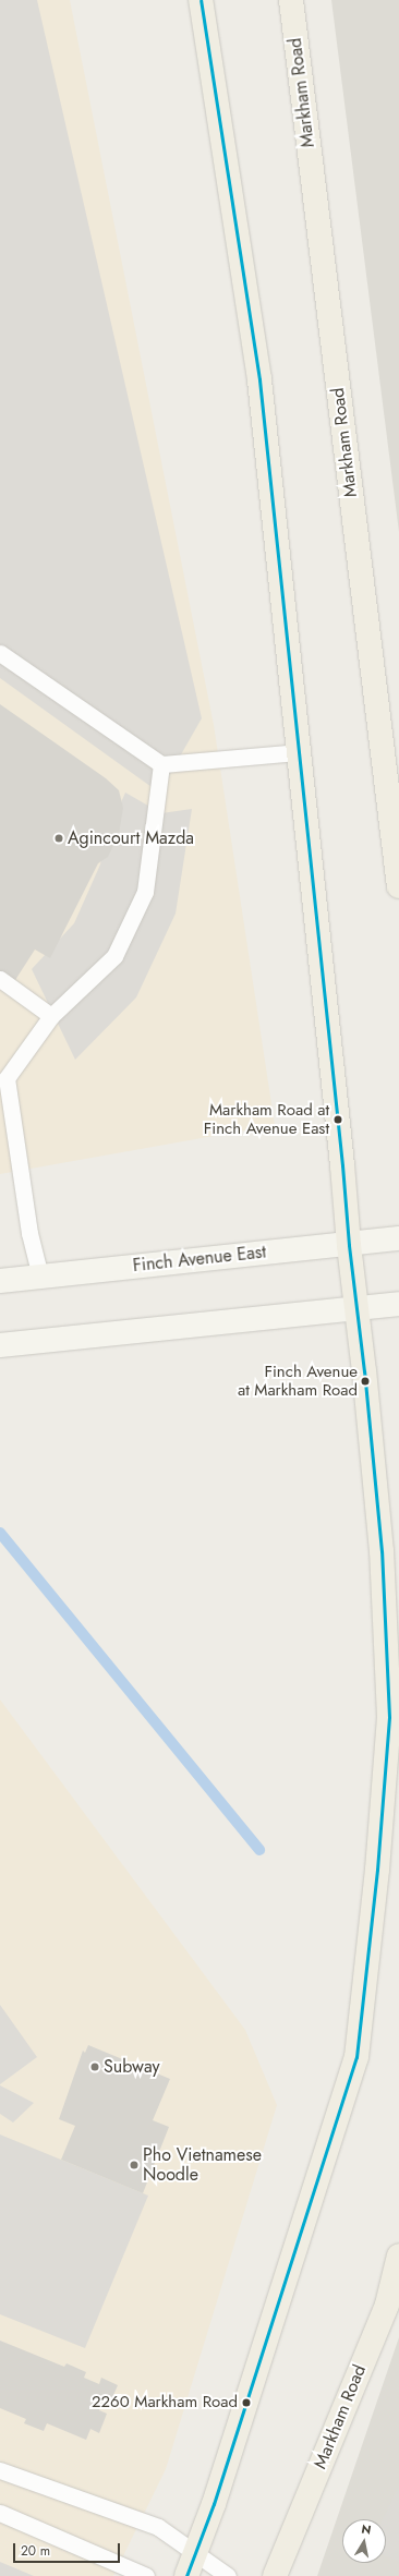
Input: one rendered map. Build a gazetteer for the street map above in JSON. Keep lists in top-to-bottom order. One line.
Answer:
{"streets":{"main road":["Markham Road","Finch Avenue East"]},"places":["Agincourt Mazda","Markham Road at Finch Avenue East","Finch Avenue at Markham Road","Subway","Pho Vietnamese Noodle","2260 Markham Road"],"scale_bar":"20 m","north":"top"}
